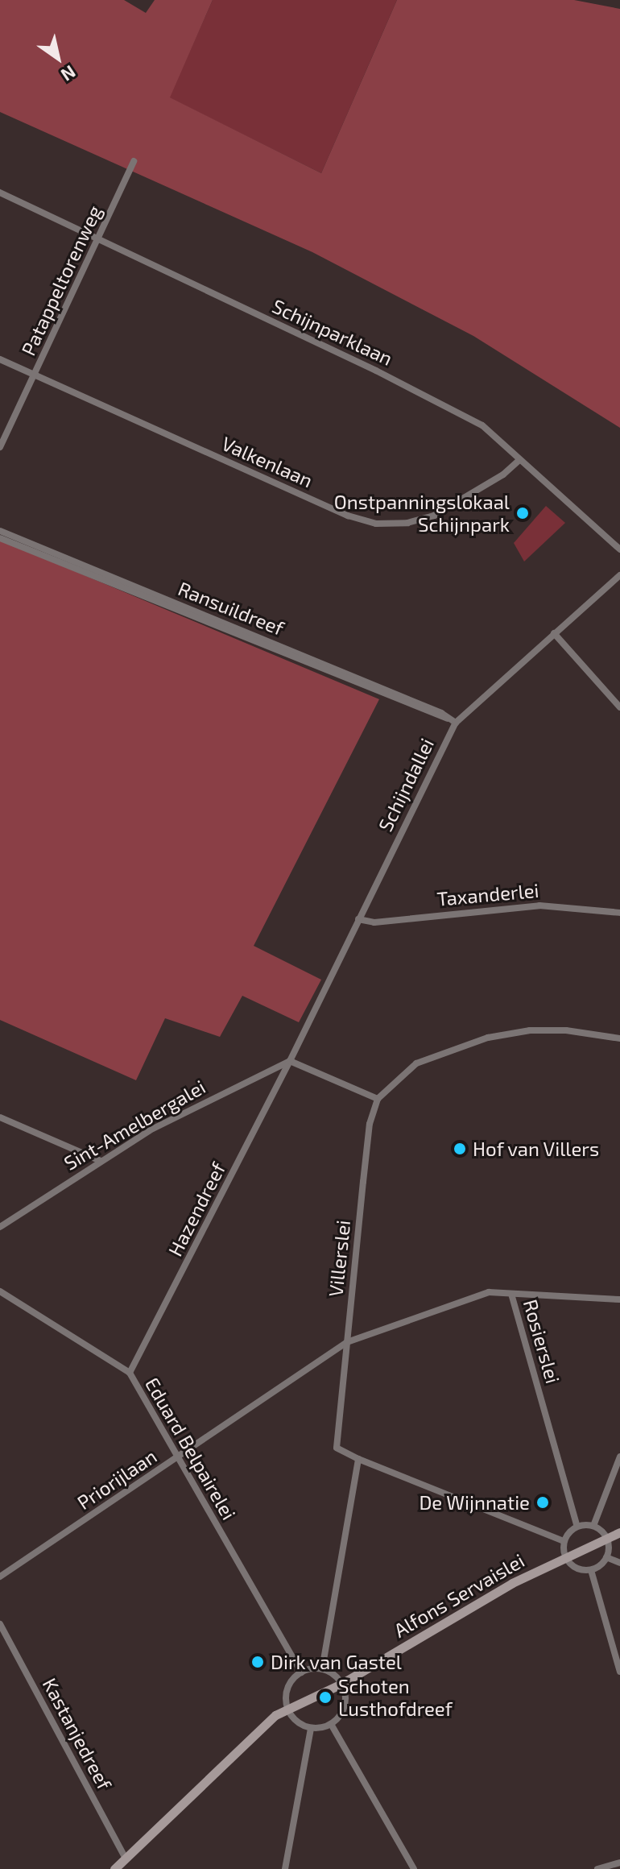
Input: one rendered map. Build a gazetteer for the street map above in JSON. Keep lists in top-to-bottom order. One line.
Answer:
{"streets":{"street":["Patappeltorenweg","Schijnparklaan","Valkenlaan","Ransuildreef","Schijndallei","Taxanderlei","Sint-Amelbergalei","Hazendreef","Villerslei","Rosierslei","Eduard Belpairelei","Priorijlaan","Alfons Servaislei","Kastanjedreef"]},"crossings":[["Patappeltorenweg","Schijnparklaan"],["Patappeltorenweg","Valkenlaan"],["Schijnparklaan","Valkenlaan"],["Ransuildreef","Schijndallei"],["Schijndallei","Taxanderlei"],["Schijndallei","Sint-Amelbergalei"],["Schijndallei","Hazendreef"],["Sint-Amelbergalei","Hazendreef"],["Hazendreef","Eduard Belpairelei"],["Villerslei","Rosierslei"],["Villerslei","Priorijlaan"],["Rosierslei","Priorijlaan"],["Eduard Belpairelei","Priorijlaan"],["Alfons Servaislei","Kastanjedreef"]],"places":["Onstpanningslokaal Schijnpark","Hof van Villers","De Wijnnatie","Dirk van Gastel","Schoten Lusthofdreef"],"north":"bottom right"}
